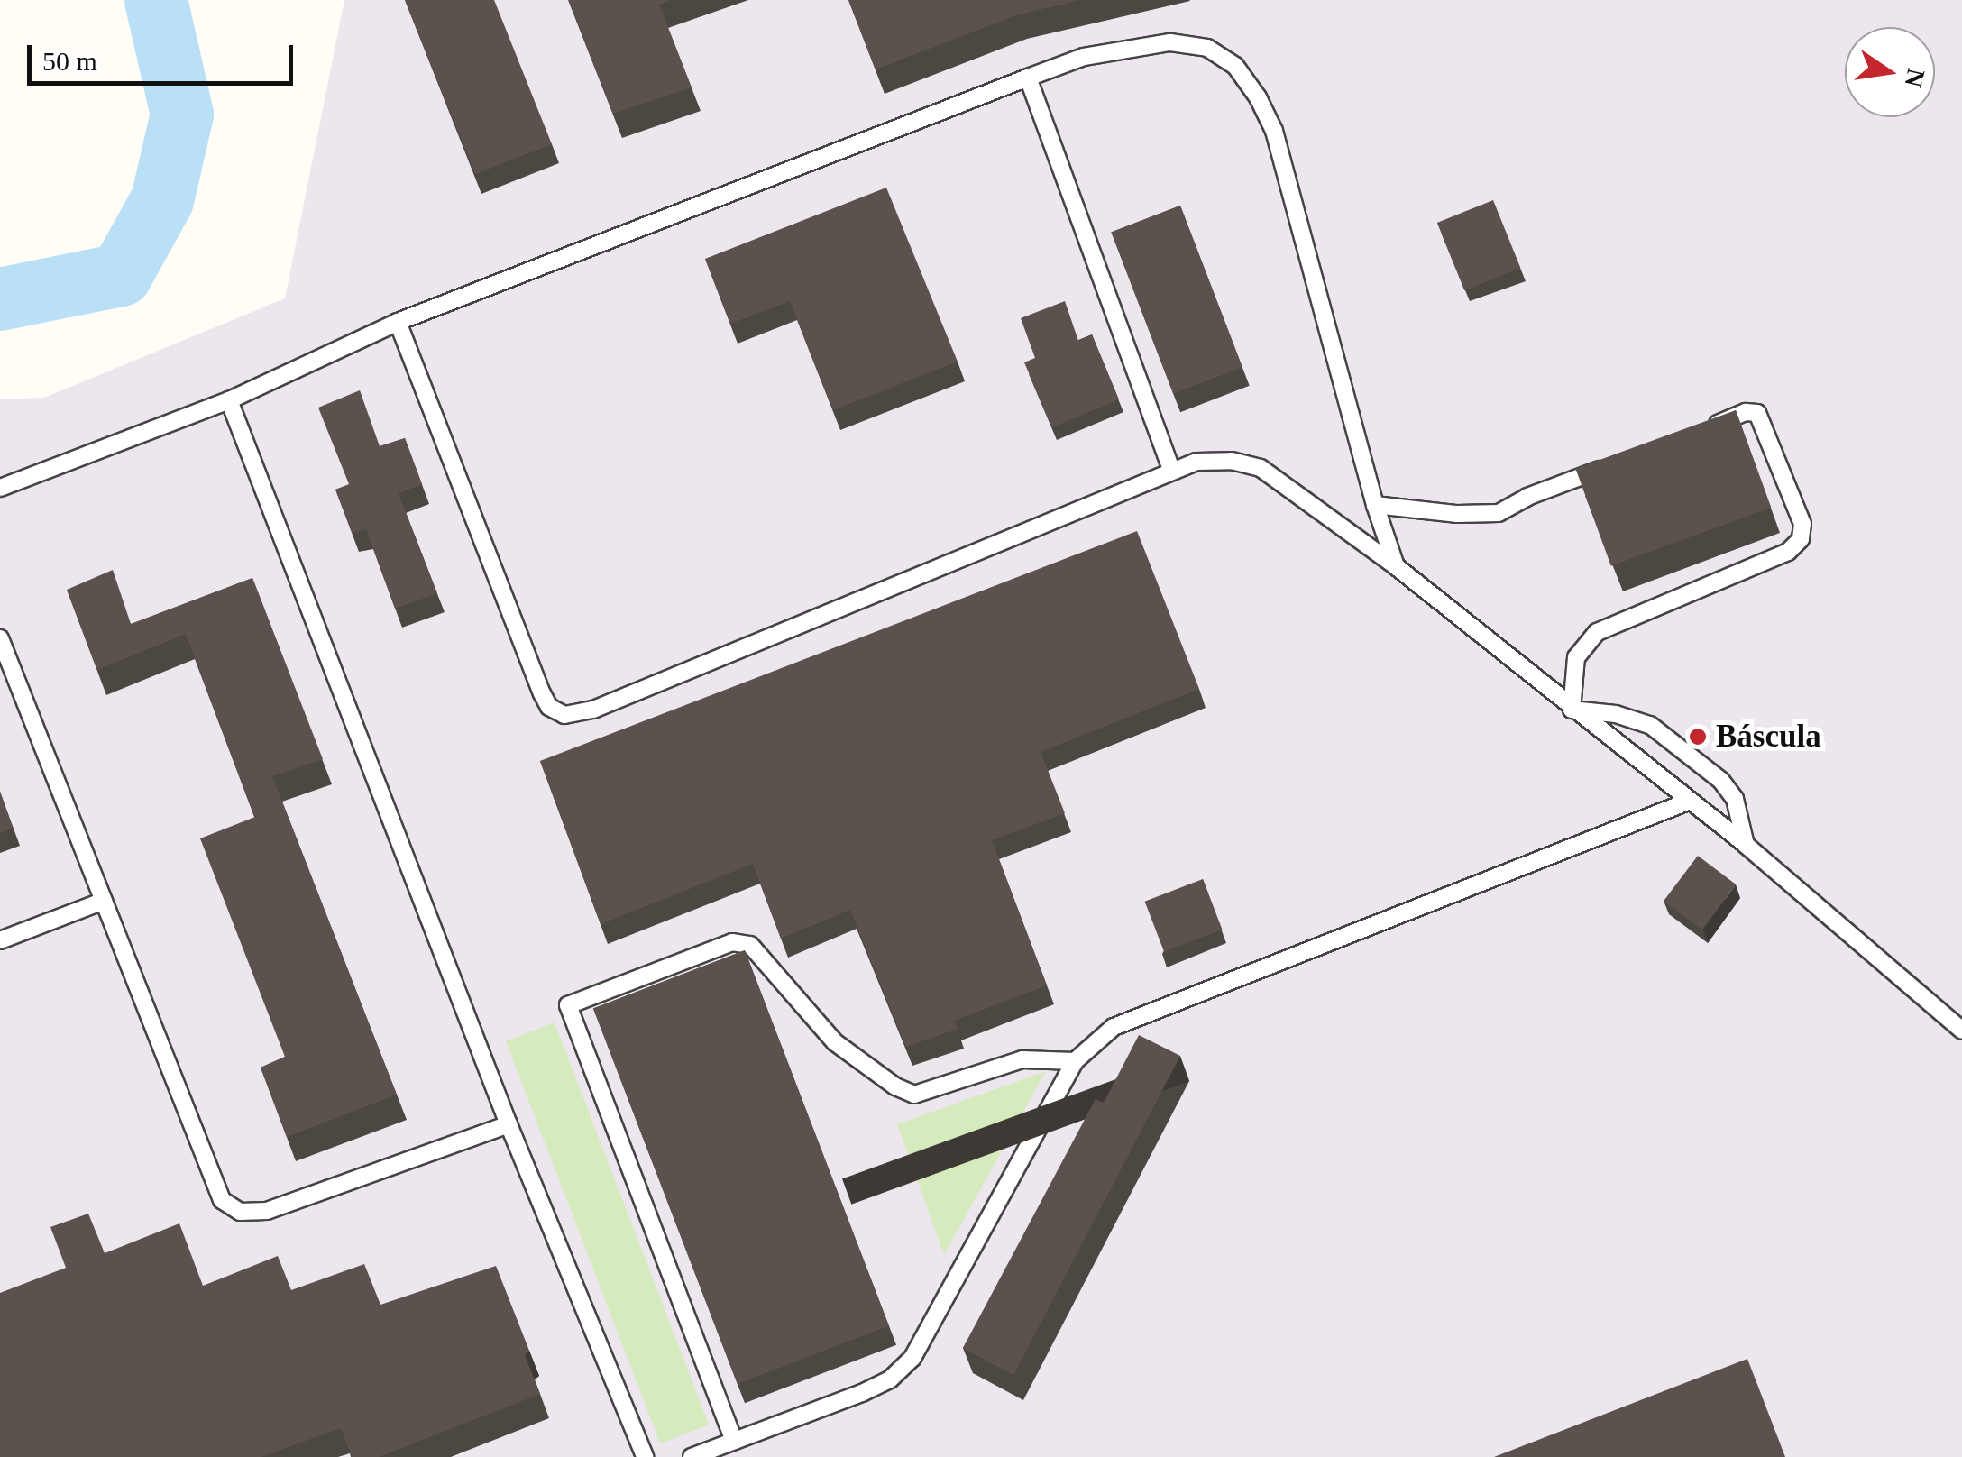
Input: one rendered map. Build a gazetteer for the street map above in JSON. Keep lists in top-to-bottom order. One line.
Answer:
{"places":["Báscula"],"scale_bar":"50 m","north":"right"}
